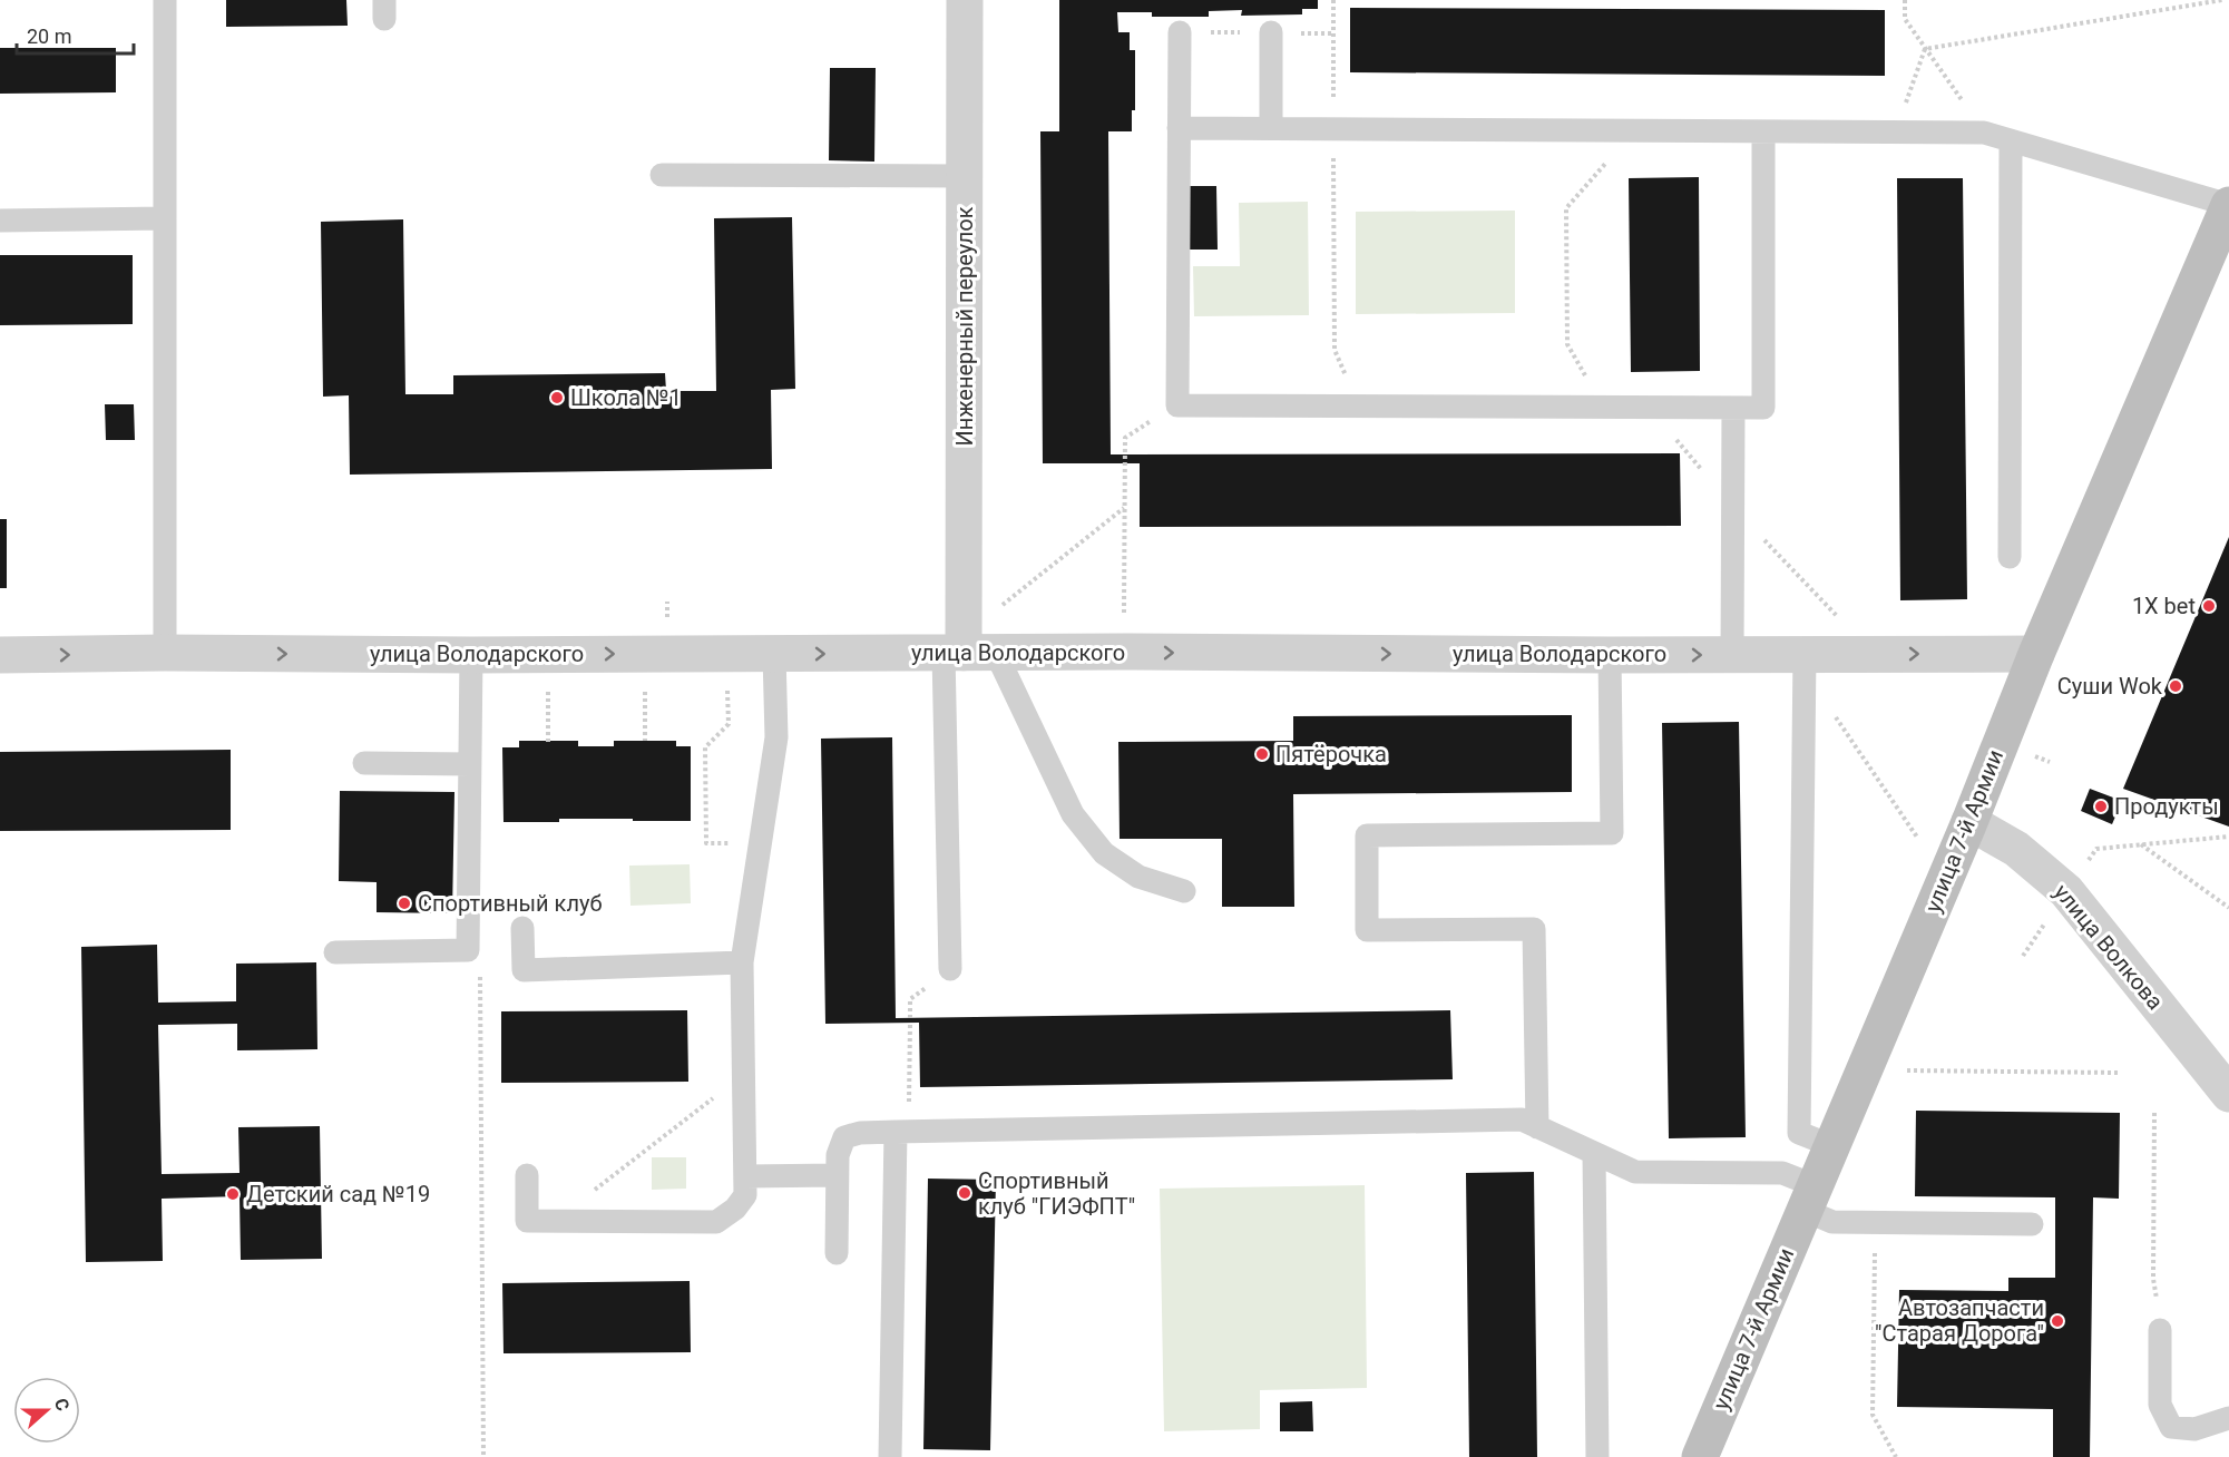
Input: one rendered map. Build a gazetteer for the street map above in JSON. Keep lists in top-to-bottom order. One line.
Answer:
{"streets":{"street":["Инженерный переулок","улица Володарского","улица 7-й Армии","улица Волкова"]},"crossings":[["Инженерный переулок","улица Володарского"],["улица Володарского","улица 7-й Армии"],["улица 7-й Армии","улица Волкова"]],"one_way":["улица Володарского"],"places":["Школа №1","1X bet","Суши Wok","Пятёрочка","Продукты","Спортивный клуб","Спортивный клуб \"ГИЭФПТ\"","Детский сад №19","Автозапчасти \"Старая Дорога\""],"scale_bar":"20 m","north":"right"}
